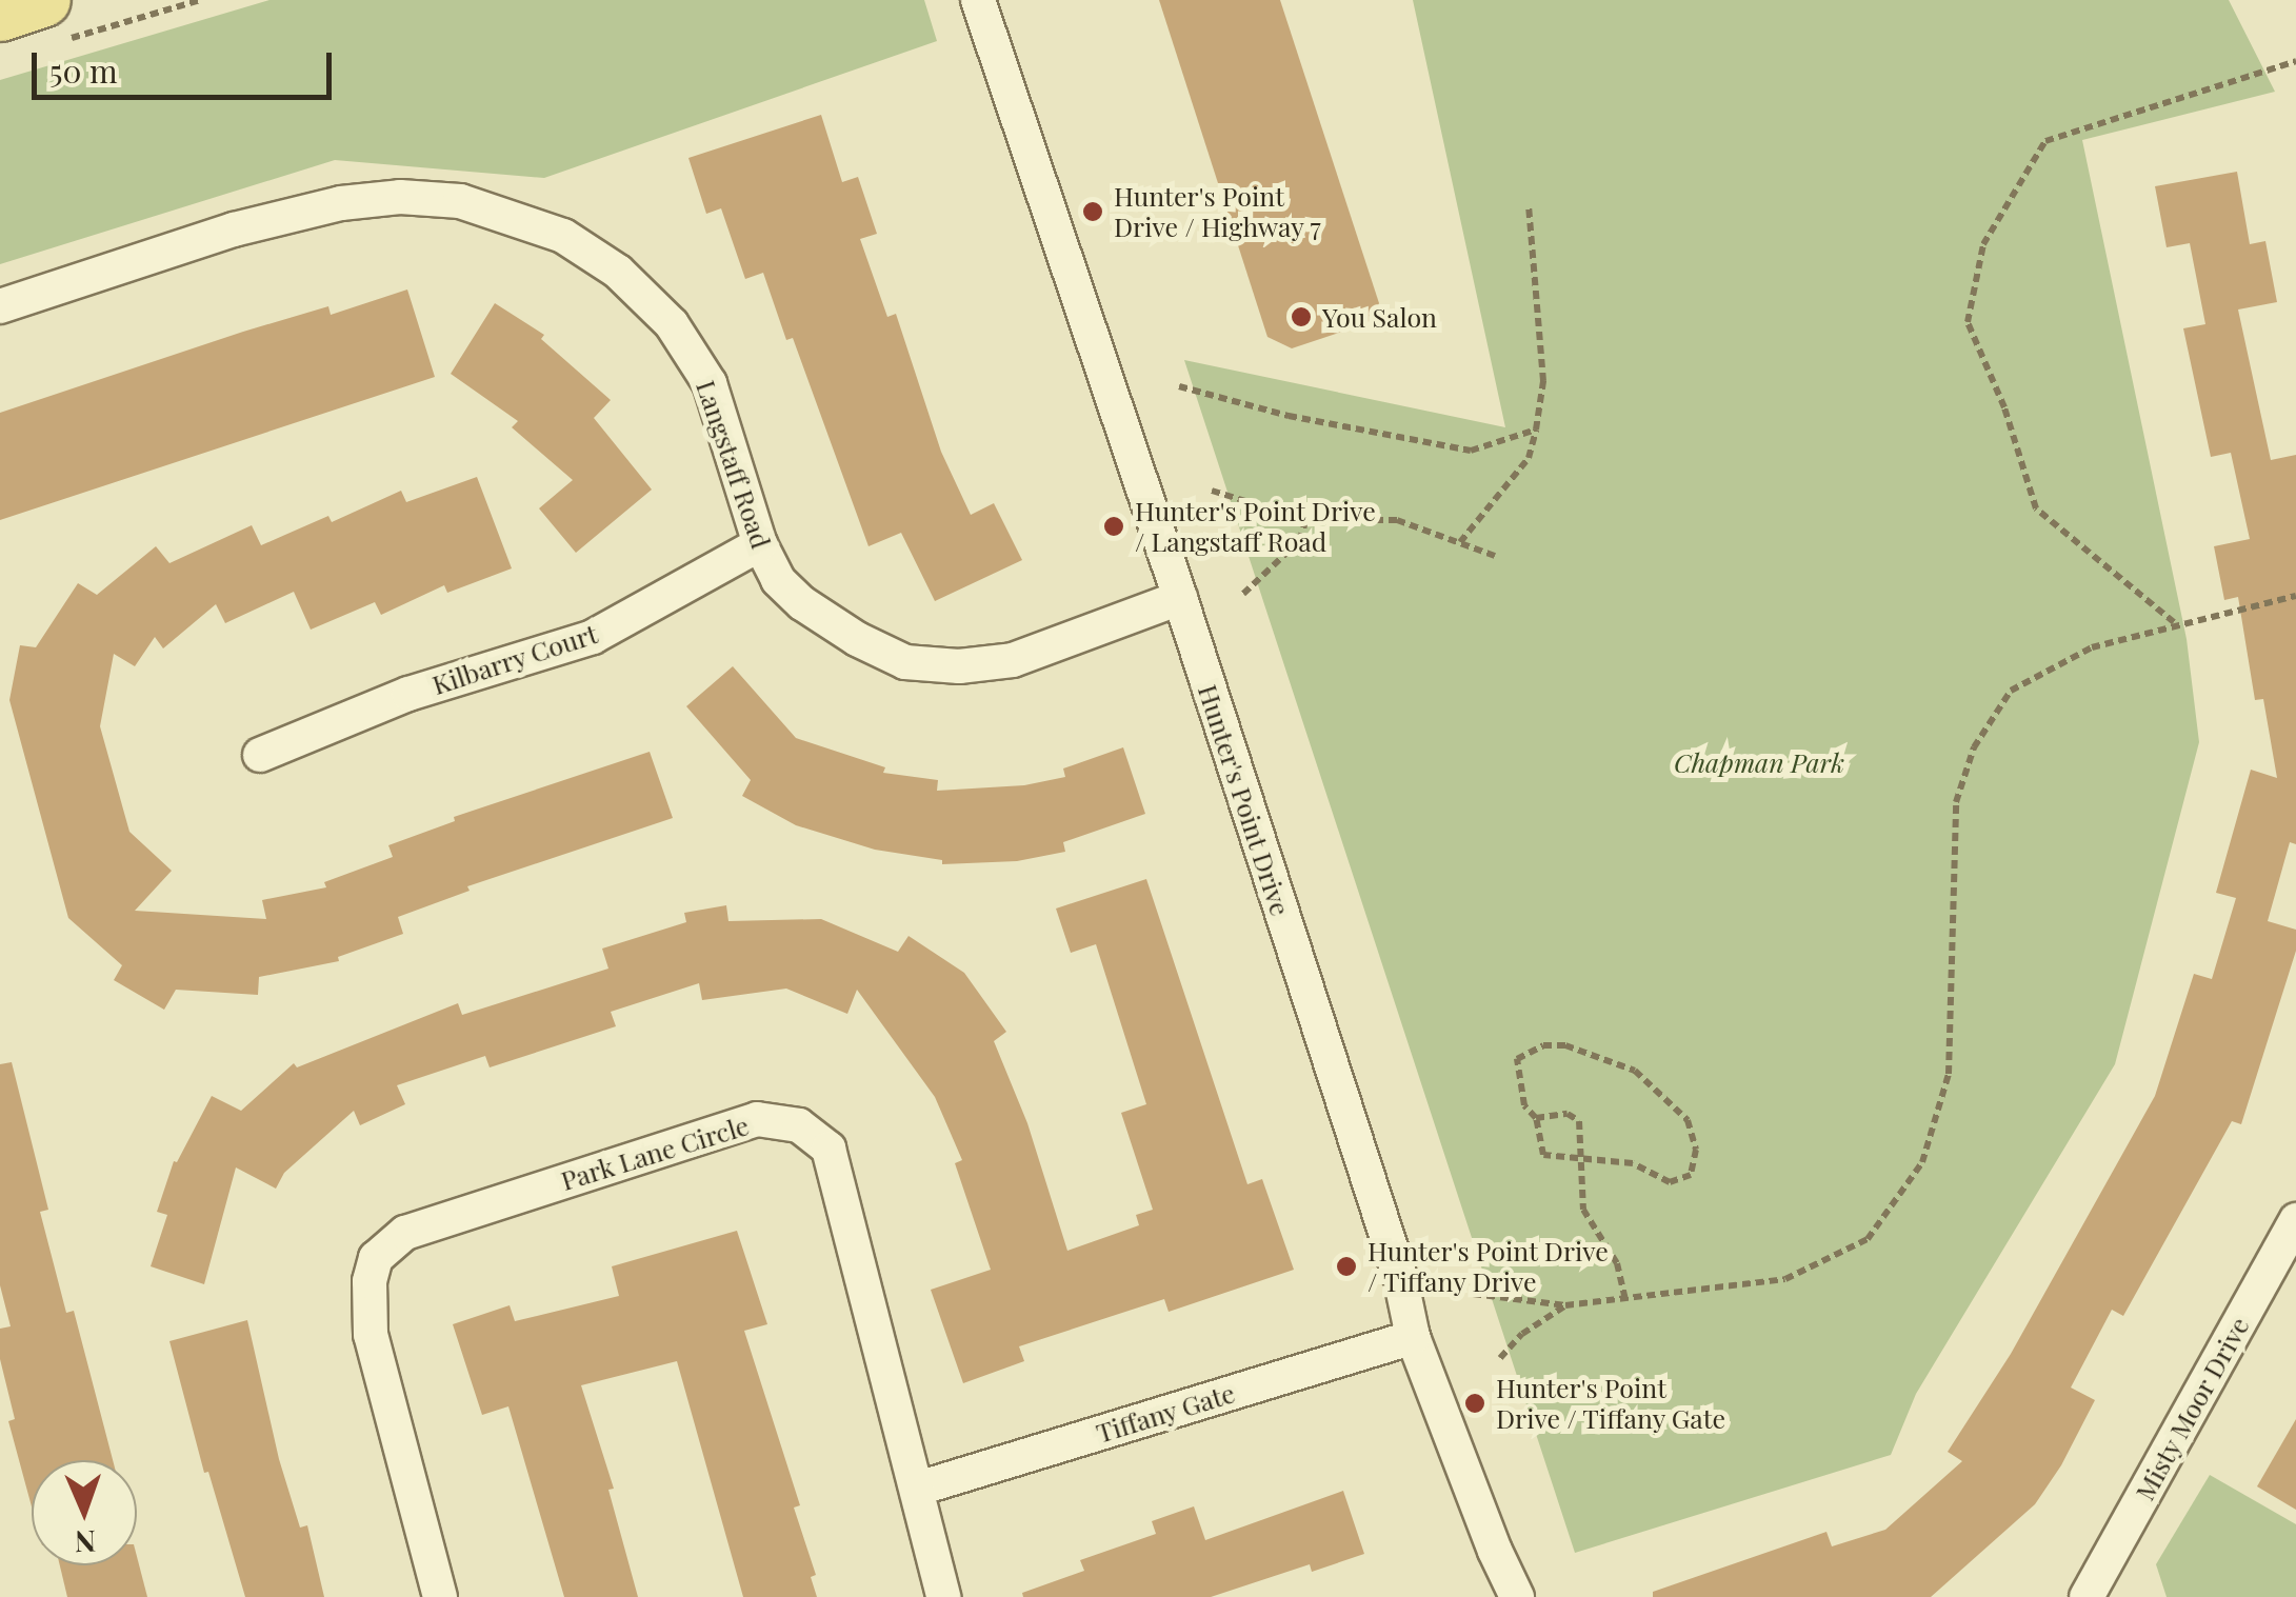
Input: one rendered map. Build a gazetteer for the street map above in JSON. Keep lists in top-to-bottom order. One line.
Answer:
{"streets":{"street":["Langstaff Road","Kilbarry Court","Hunter's Point Drive","Park Lane Circle","Misty Moor Drive","Tiffany Gate"]},"crossings":[["Langstaff Road","Kilbarry Court"],["Langstaff Road","Hunter's Point Drive"],["Hunter's Point Drive","Tiffany Gate"],["Park Lane Circle","Tiffany Gate"]],"parks":["Chapman Park"],"places":["Hunter's Point Drive / Highway 7","You Salon","Hunter's Point Drive / Langstaff Road","Hunter's Point Drive / Tiffany Drive","Hunter's Point Drive / Tiffany Gate"],"scale_bar":"50 m","north":"bottom"}
